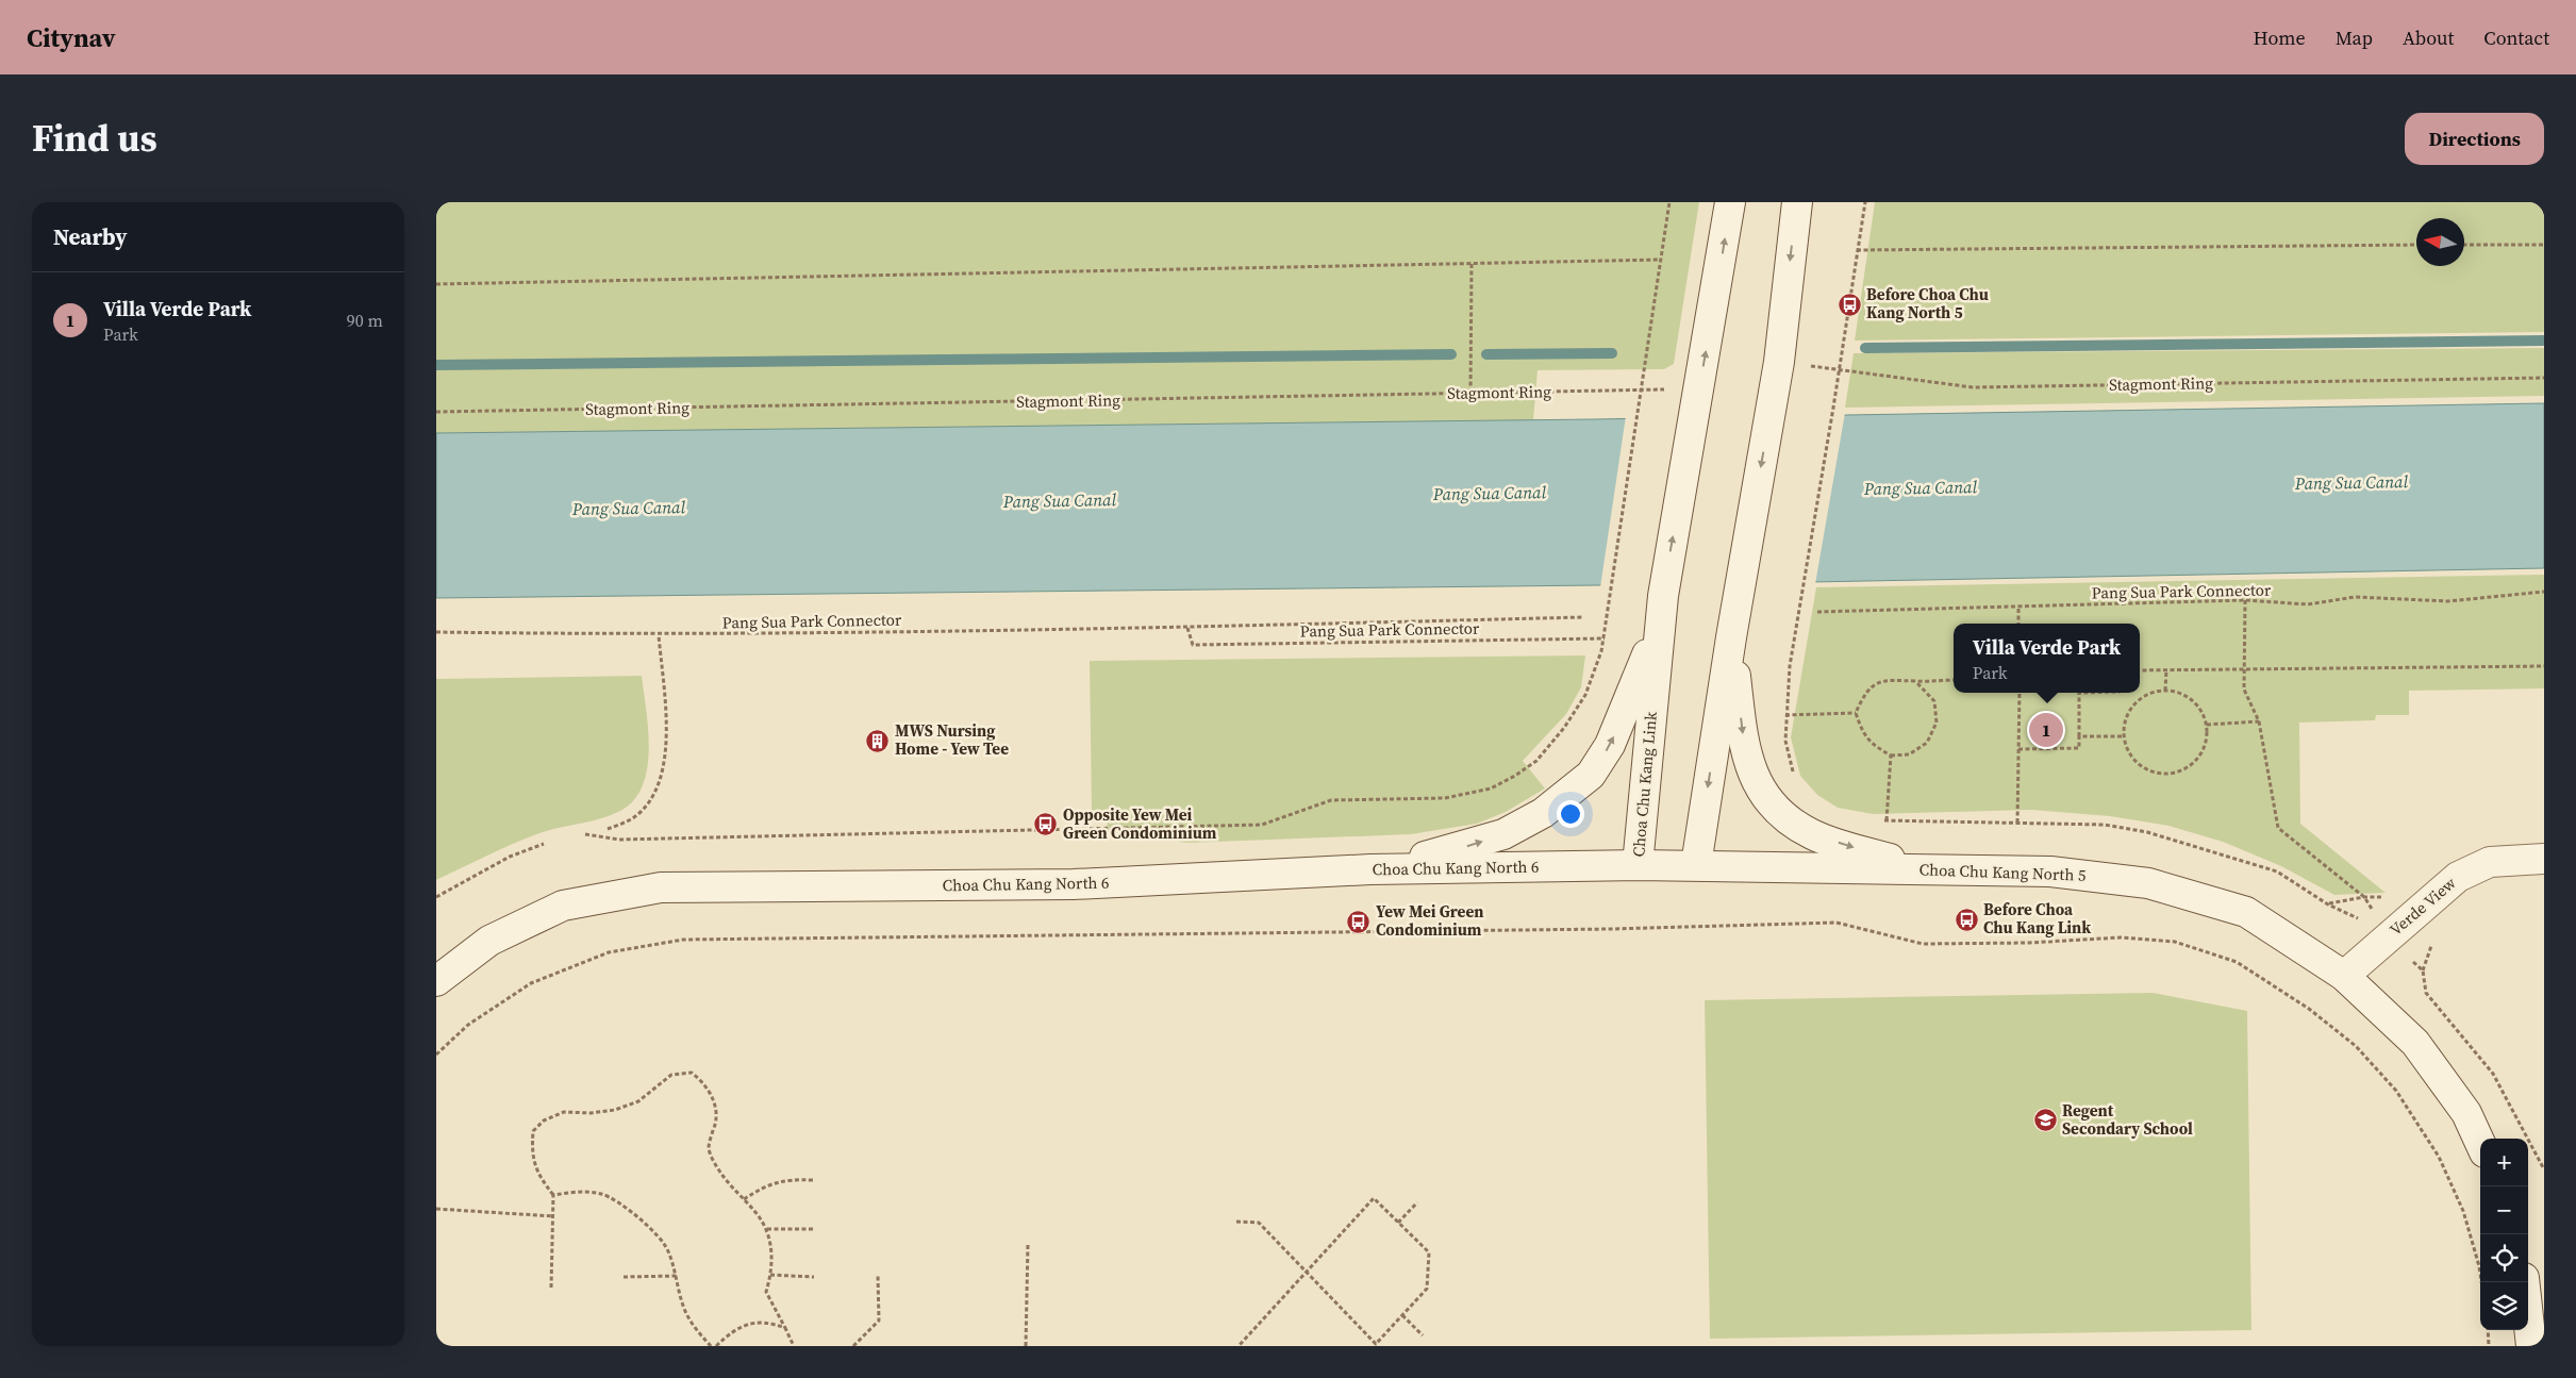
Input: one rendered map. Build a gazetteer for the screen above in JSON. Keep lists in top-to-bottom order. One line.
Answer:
{"streets":{"street":["Choa Chu Kang Link","Choa Chu Kang North 6","Choa Chu Kang North 5","Verde View"],"path":["Stagmont Ring","Pang Sua Park Connector"]},"crossings":[["Stagmont Ring","Choa Chu Kang Link"],["Choa Chu Kang Link","Choa Chu Kang North 6"],["Choa Chu Kang Link","Choa Chu Kang North 5"],["Choa Chu Kang North 5","Verde View"]],"water":["Pang Sua Canal"],"places":{"bus stop":["Before Choa Chu Kang North 5","Opposite Yew Mei Green Condominium","Before Choa Chu Kang Link","Yew Mei Green Condominium"],"building":["MWS Nursing Home - Yew Tee"],"school or university":["Regent Secondary School"]},"north":"left","page":{"header":"Citynav","nav":["Home","Map","About","Contact"],"title":"Find us","buttons":"Directions","heading":"Nearby","list":[{"mark":"1","name":"Villa Verde Park","note":"Park","value":"90 m"}],"popup":["Villa Verde Park","Park"],"pins":"1","map_buttons":["+","−"]}}
